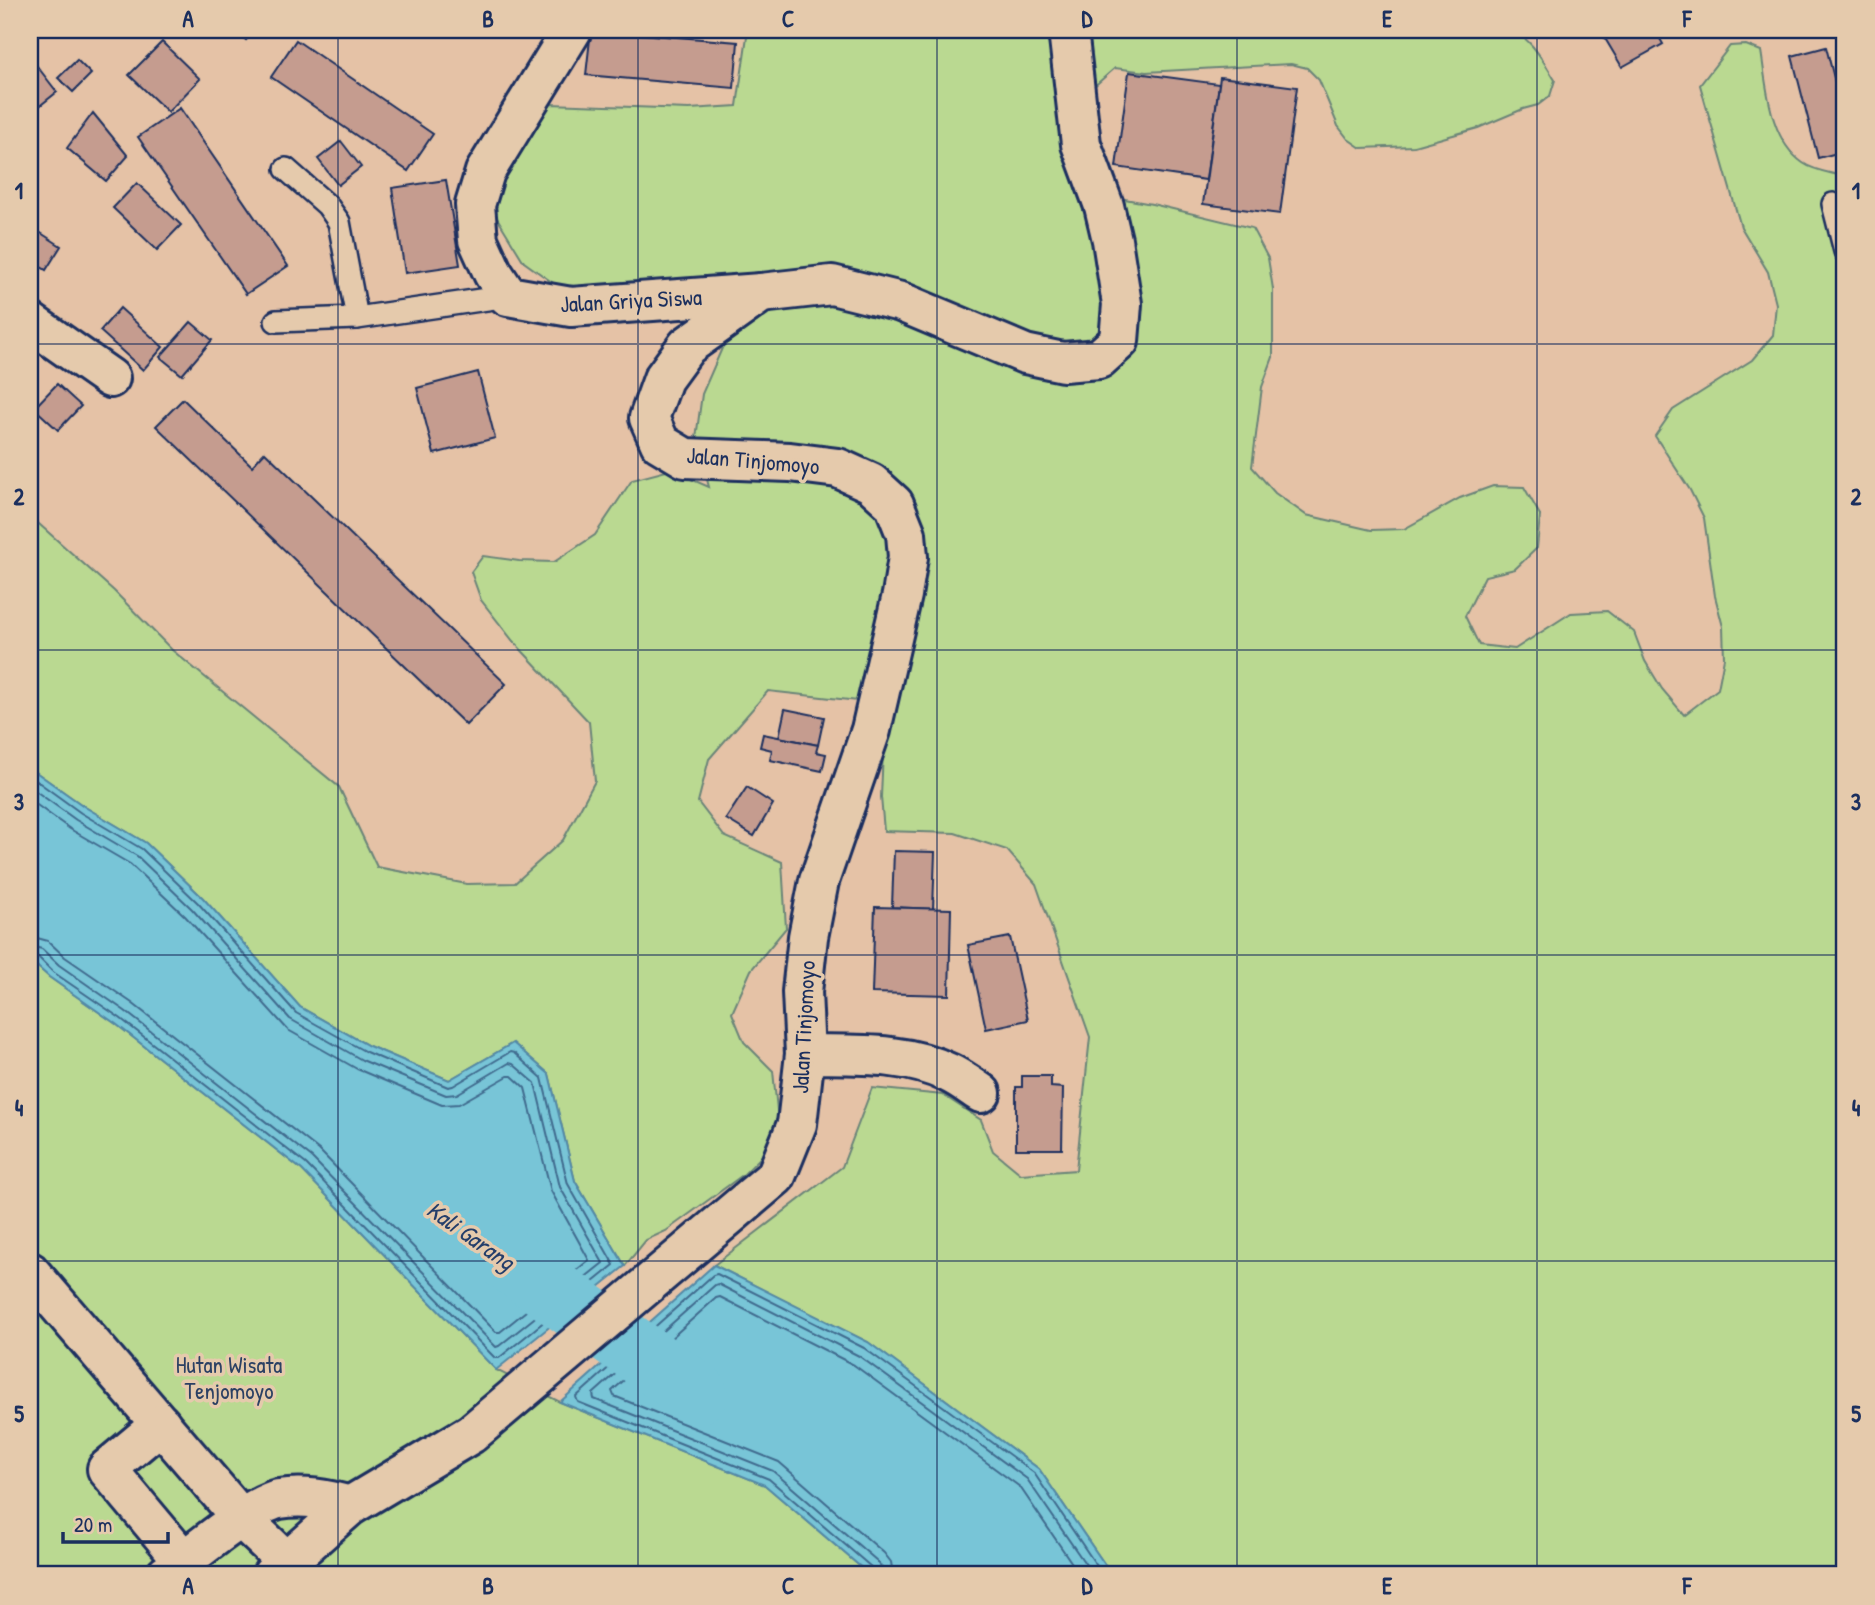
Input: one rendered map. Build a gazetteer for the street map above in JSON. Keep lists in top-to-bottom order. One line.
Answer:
{"streets":{"street":["Jalan Griya Siswa","Jalan Tinjomoyo"]},"crossings":[["Jalan Griya Siswa","Jalan Tinjomoyo"]],"water":["Kali Garang"],"parks":["Hutan Wisata Tenjomoyo"],"scale_bar":"20 m","grid":{"columns":["A","B","C","D","E","F"],"rows":["1","2","3","4","5"]}}
